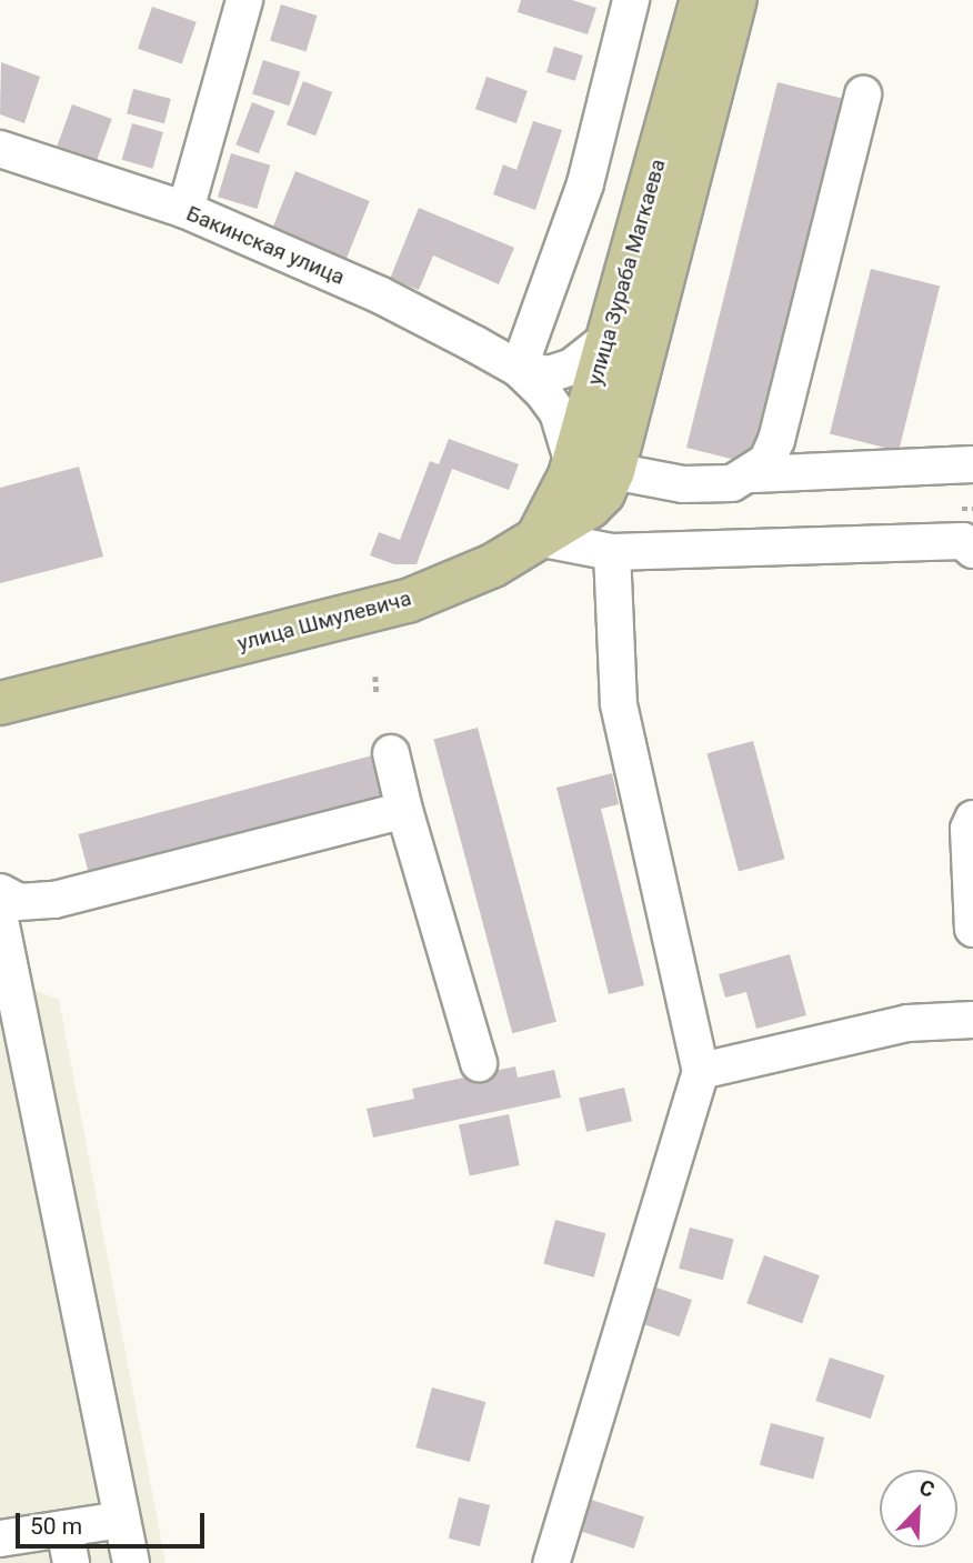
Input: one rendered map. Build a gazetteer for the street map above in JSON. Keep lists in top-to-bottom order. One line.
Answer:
{"streets":{"main road":["улица Зураба Магкаева","улица Шмулевича"],"street":["Бакинская улица"]},"crossings":[["Бакинская улица","улица Зураба Магкаева"],["улица Зураба Магкаева","улица Шмулевича"]],"scale_bar":"50 m","north":"top right"}
